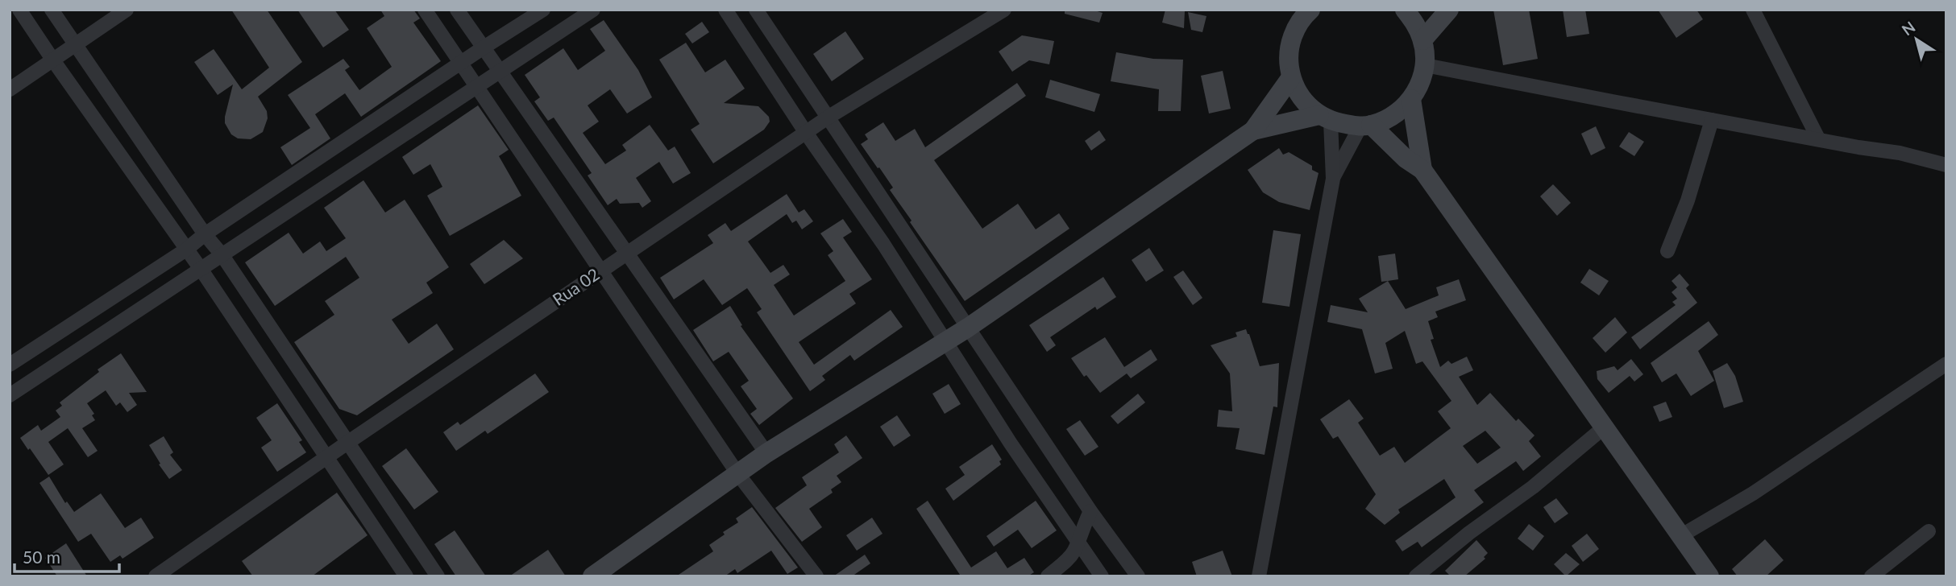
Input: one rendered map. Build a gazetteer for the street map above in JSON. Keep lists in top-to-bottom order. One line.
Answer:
{"streets":{"street":["Rua 02"]},"scale_bar":"50 m","north":"top left"}
